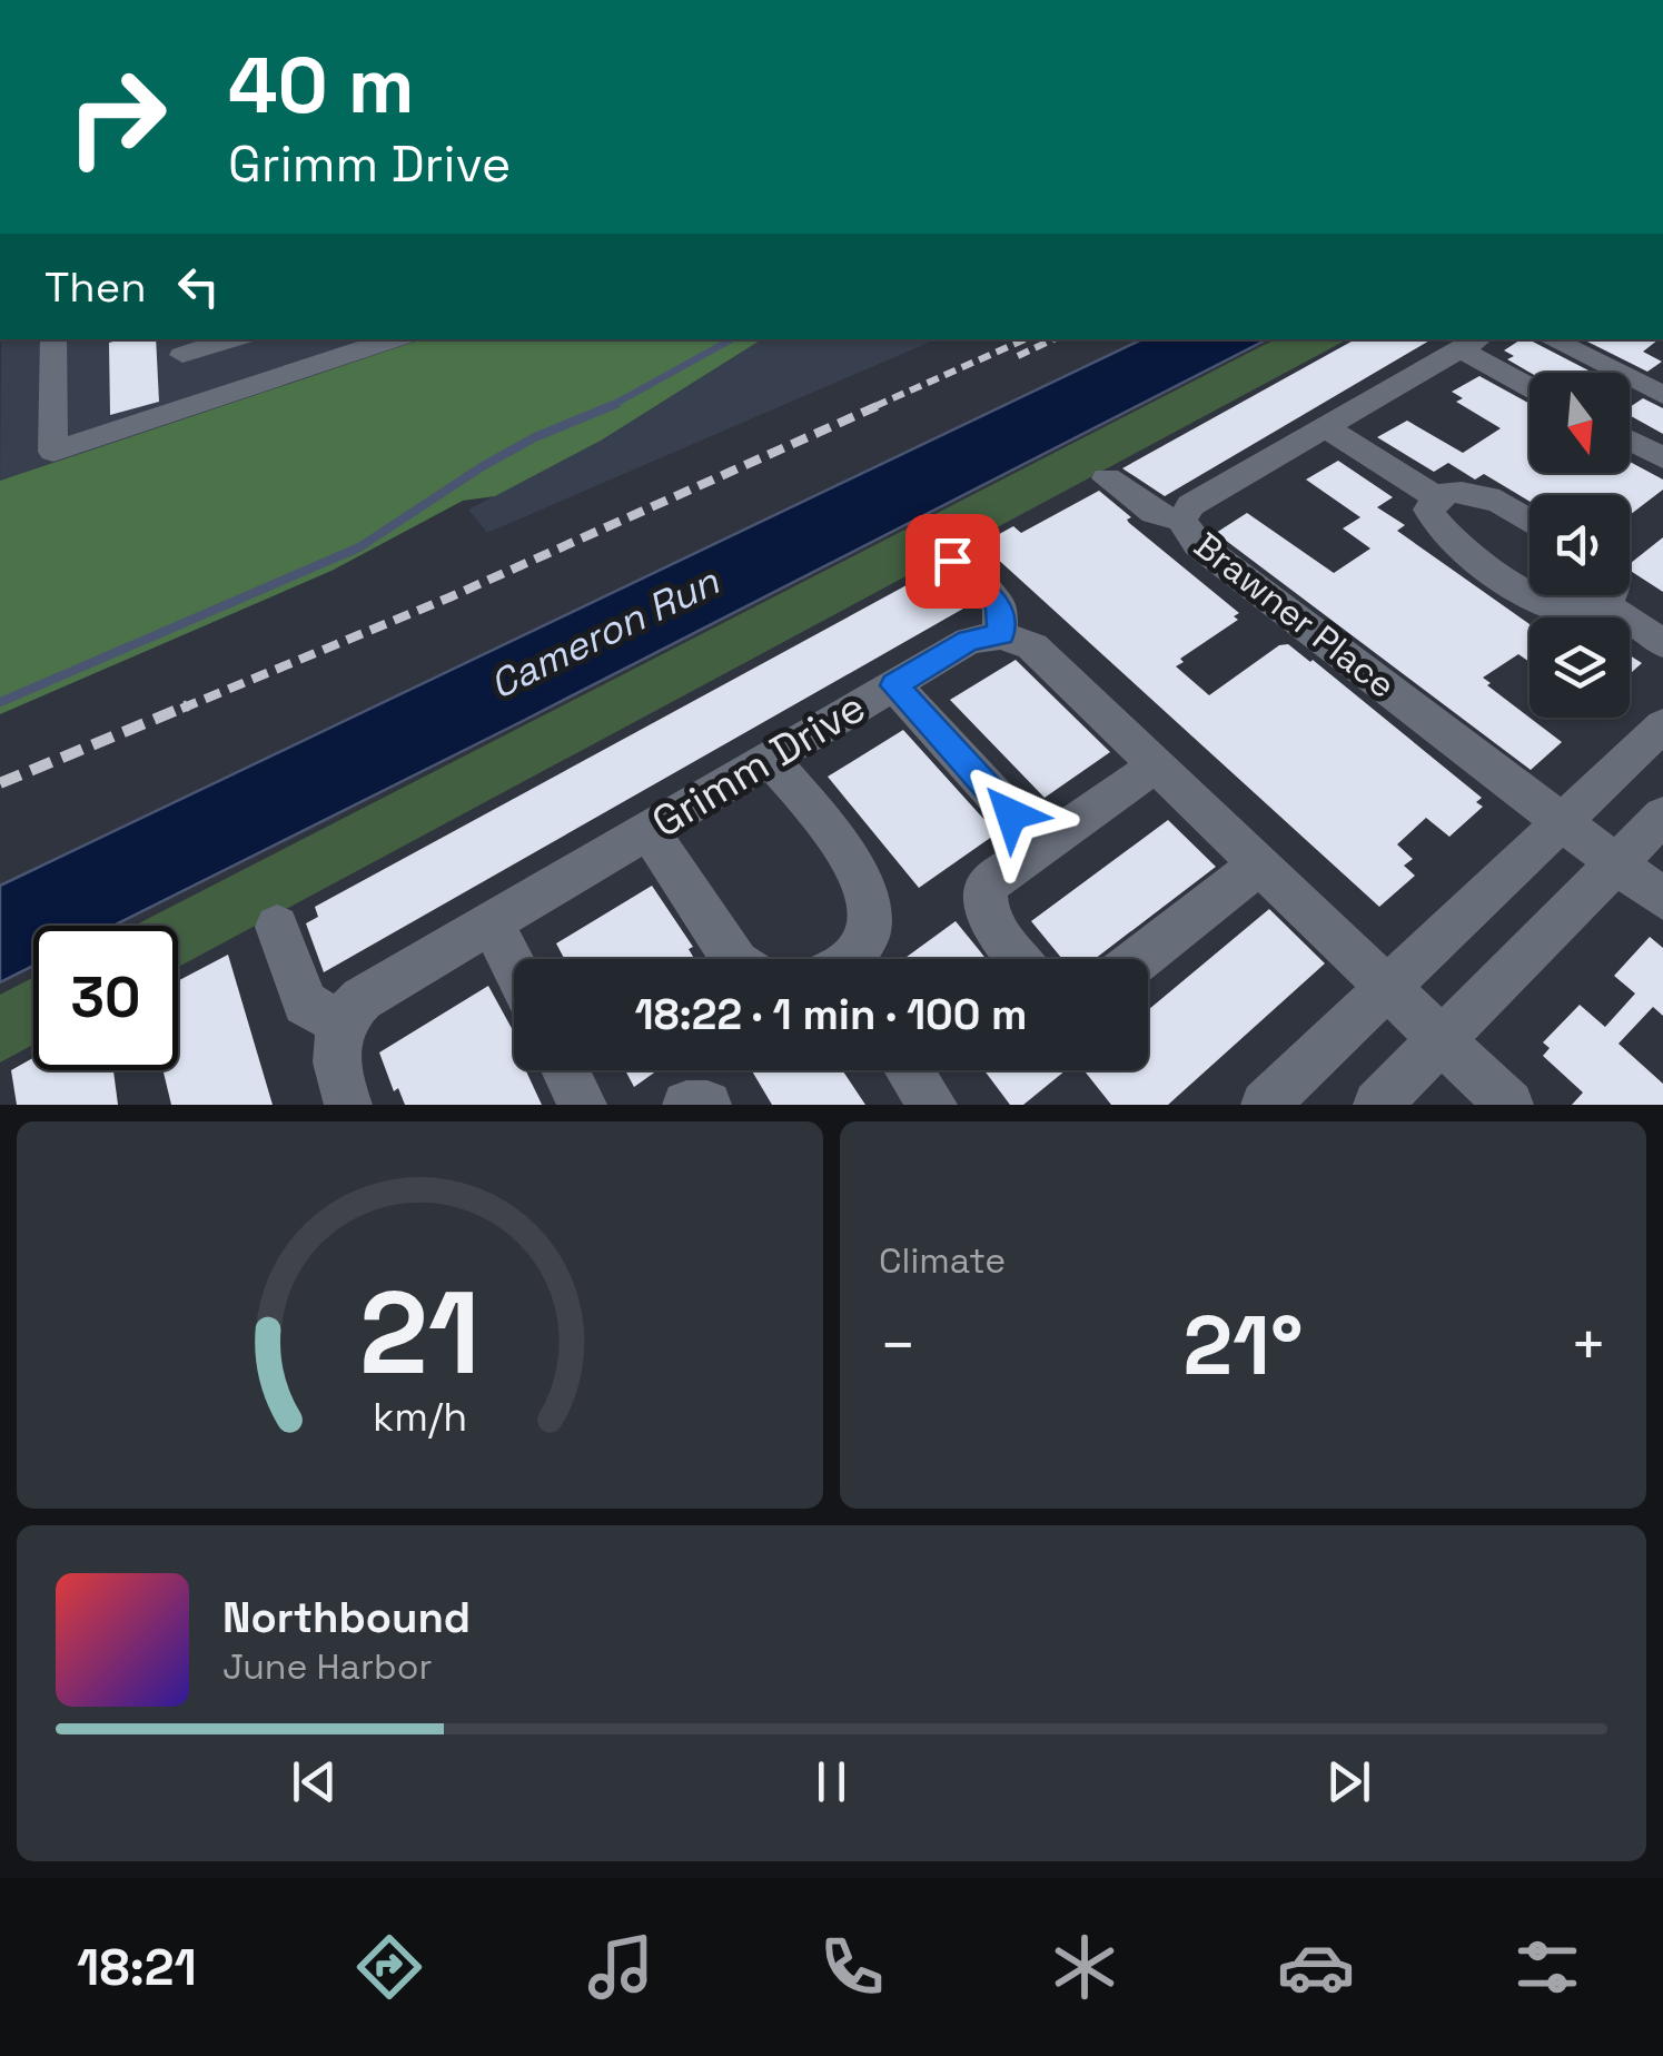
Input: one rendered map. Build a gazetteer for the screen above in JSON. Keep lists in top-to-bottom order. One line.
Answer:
{"streets":{"street":["Brawner Place","Grimm Drive"]},"water":["Cameron Run"],"north":"bottom","page":{"turn":["40 m","Grimm Drive"],"then":"Then","limit":"30","trip":"18:22 · 1 min · 100 m","tile":"Climate","heat":["−","21°","+"],"song":["Northbound","June Harbor"],"tabs":"18:21","gauge":["21","km/h"]}}
